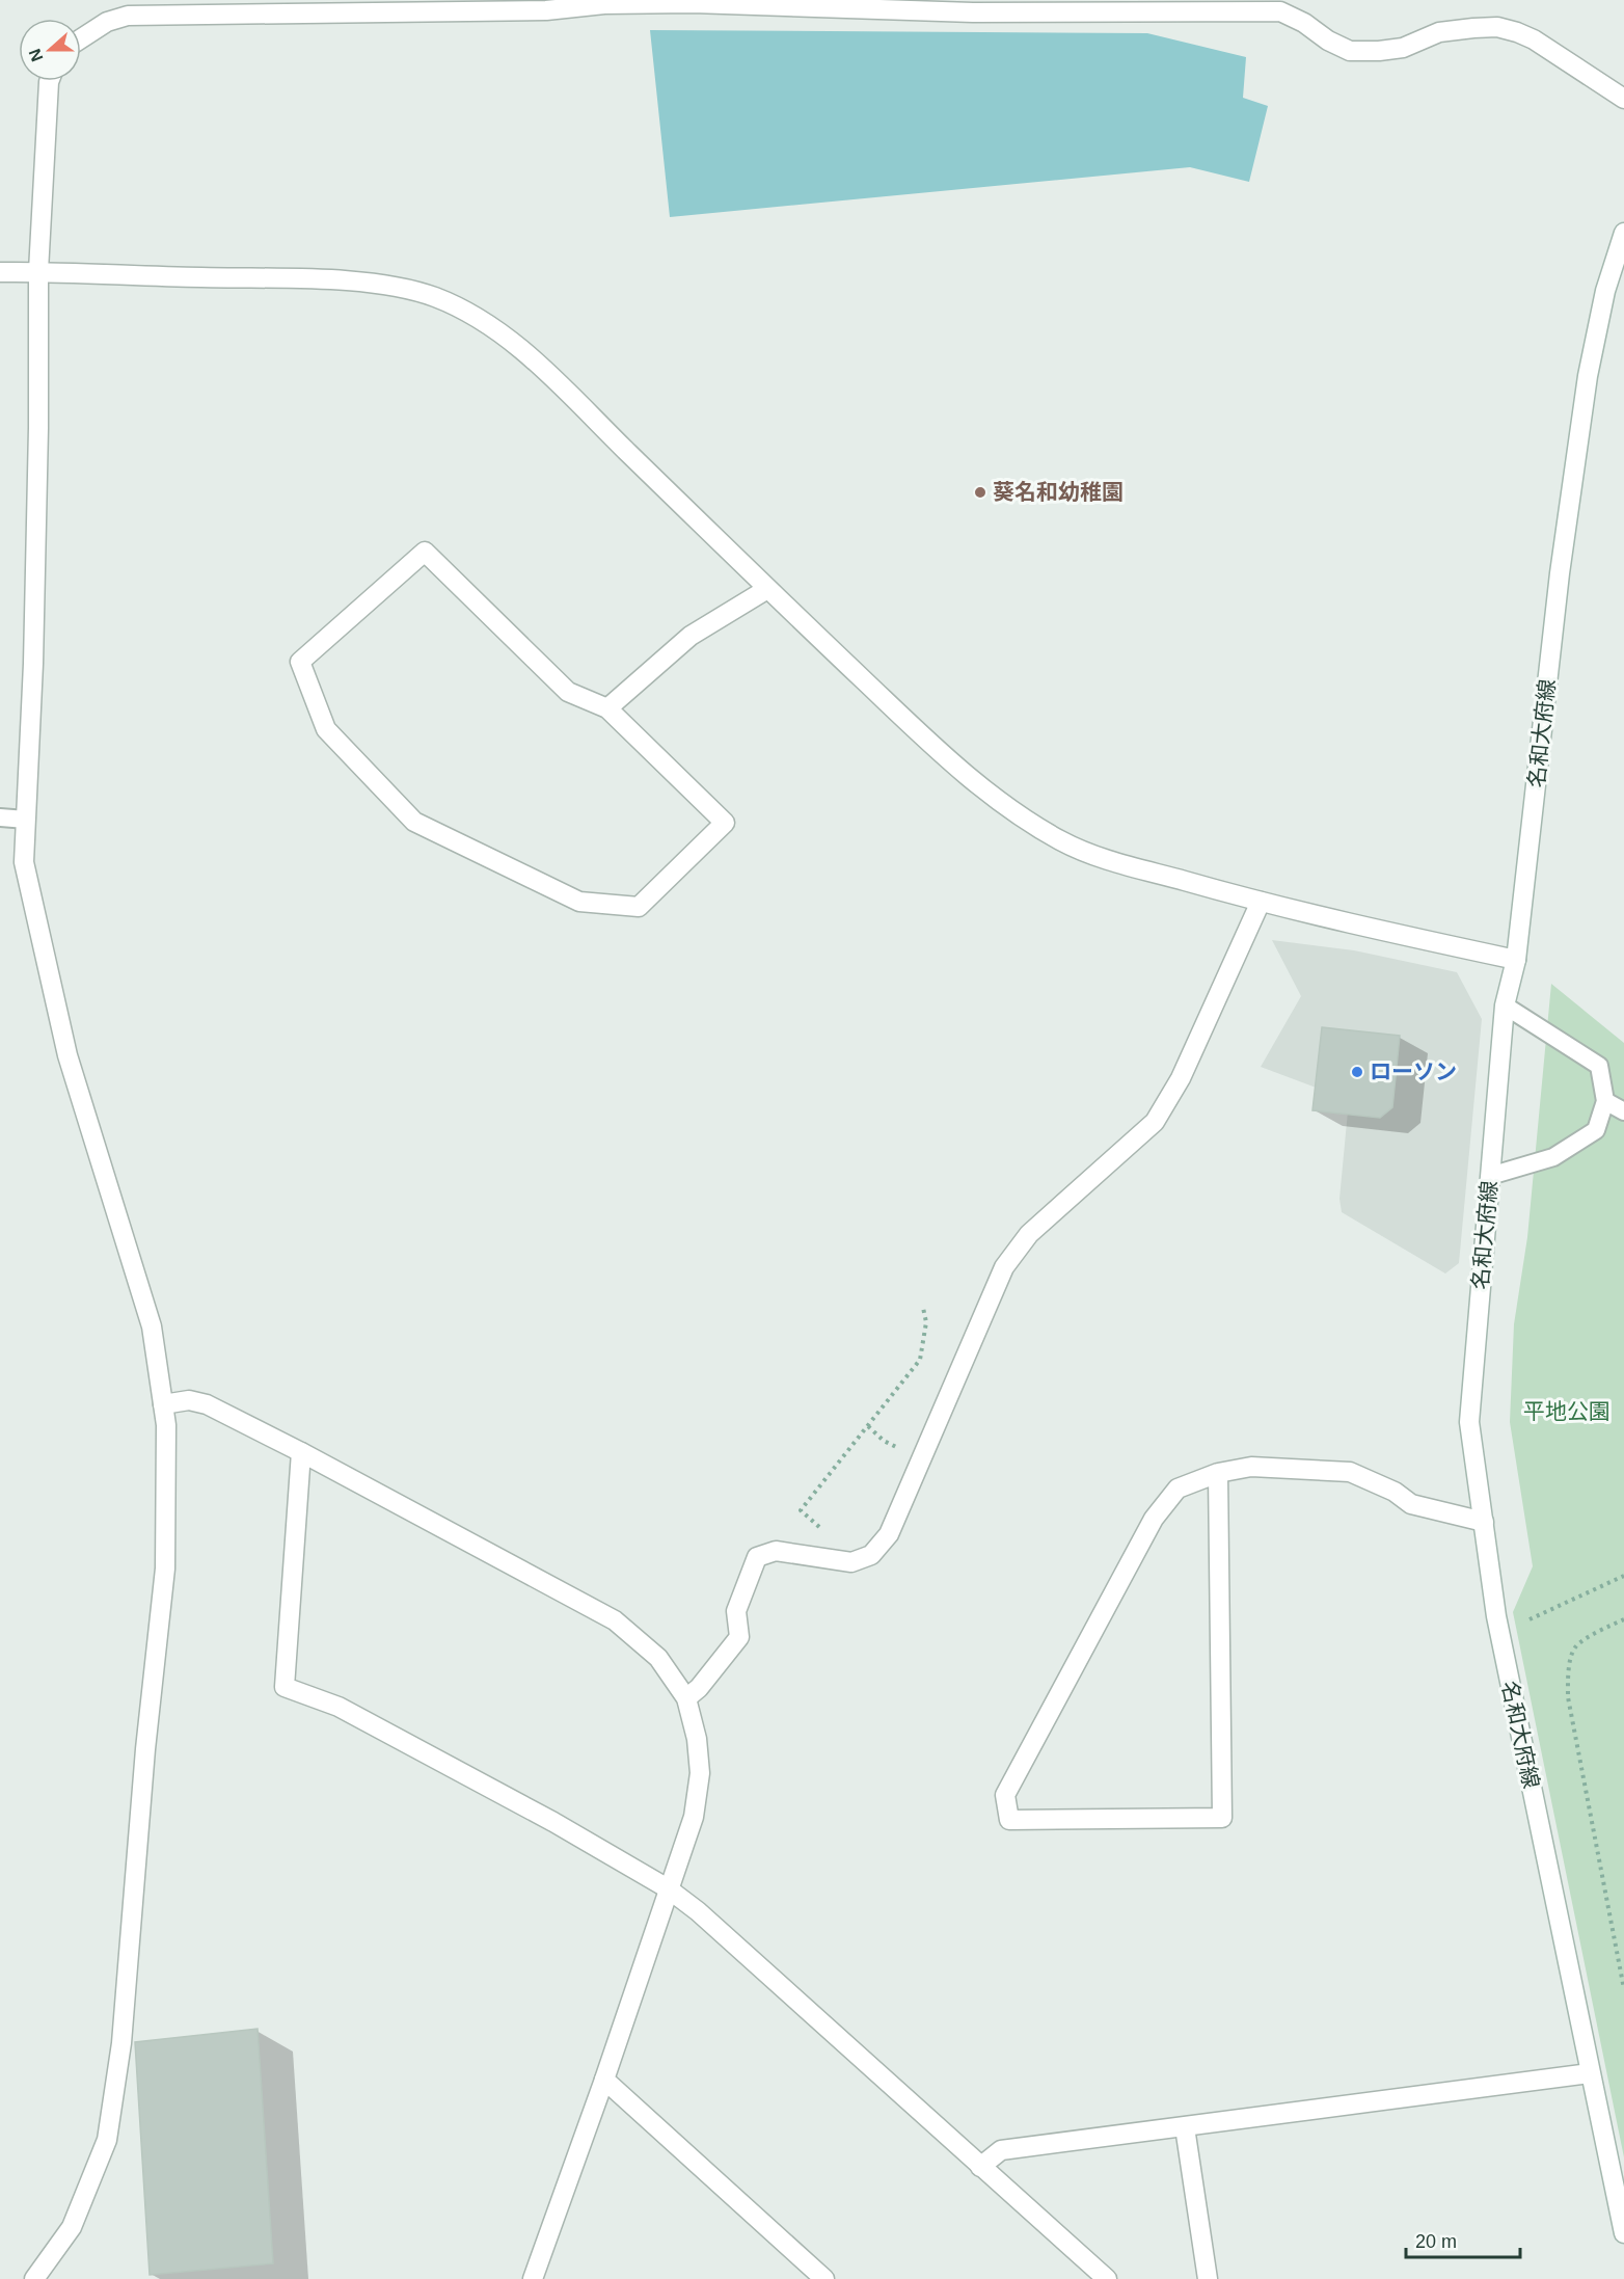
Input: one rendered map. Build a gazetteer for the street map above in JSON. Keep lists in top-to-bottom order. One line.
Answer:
{"streets":{"street":["名和大府線"]},"parks":["平地公園"],"places":["葵名和幼稚園","ローソン"],"scale_bar":"20 m","north":"left"}
